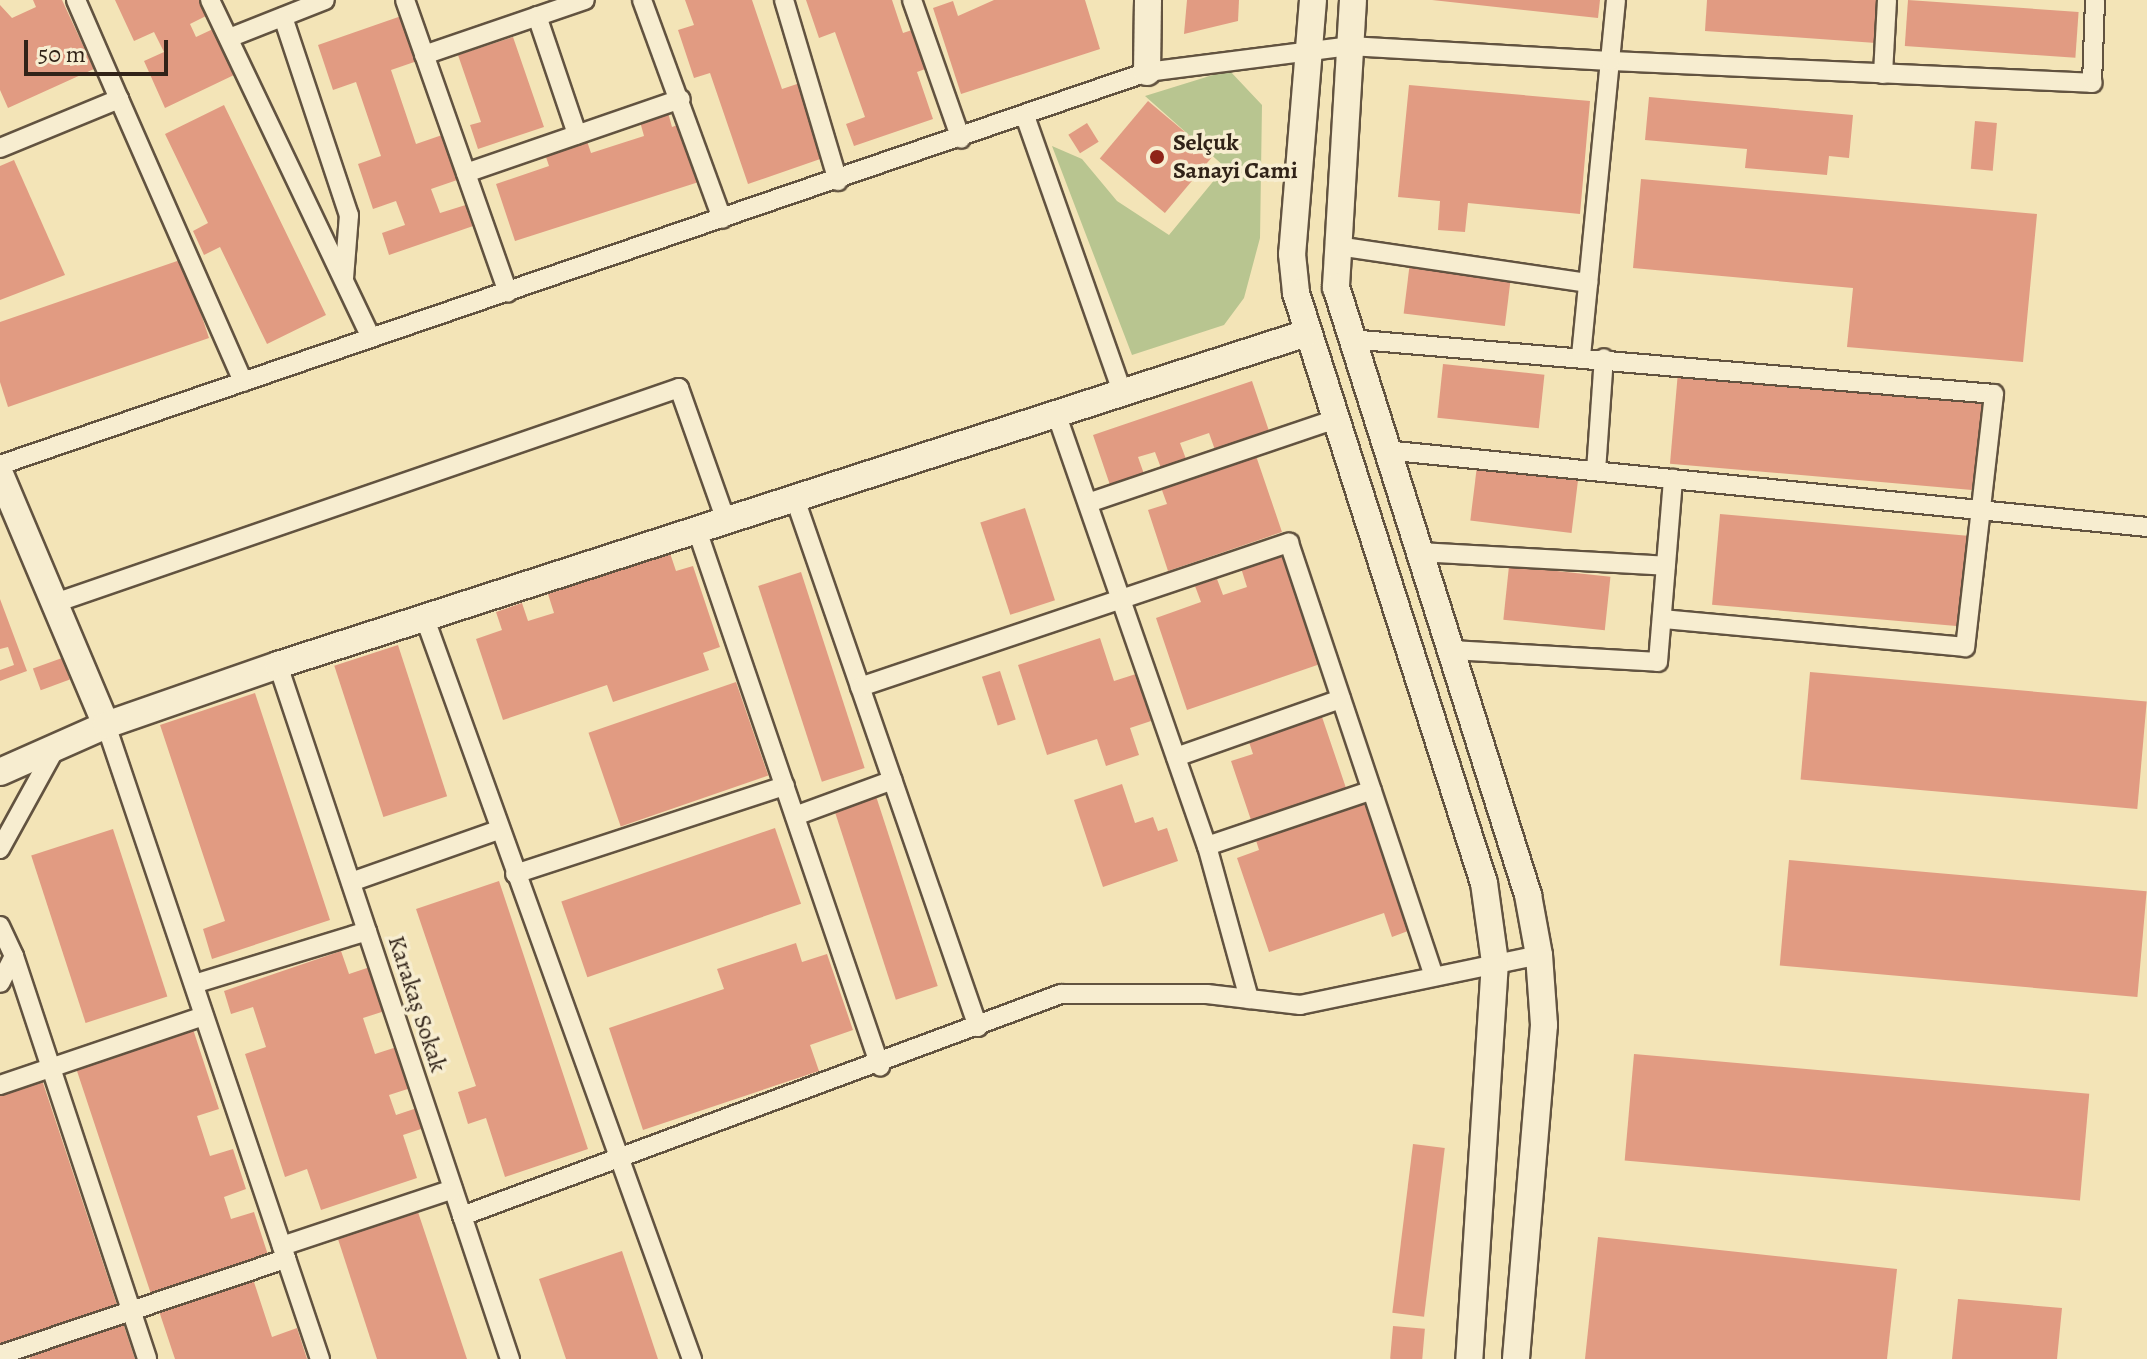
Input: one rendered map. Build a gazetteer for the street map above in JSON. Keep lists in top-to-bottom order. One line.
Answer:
{"streets":{"street":["Karakaş Sokak"]},"places":["Selçuk Sanayi Cami"],"scale_bar":"50 m"}
